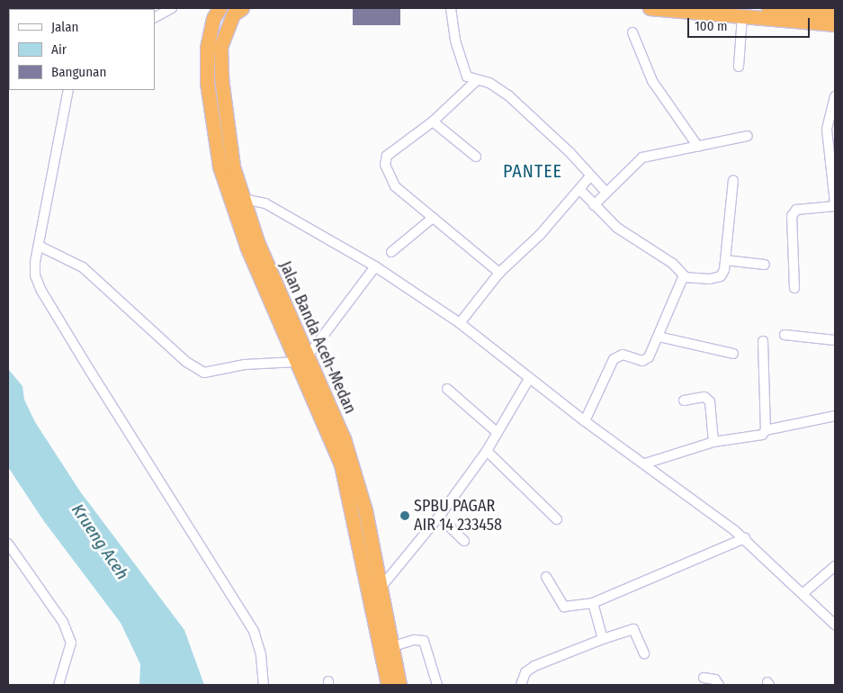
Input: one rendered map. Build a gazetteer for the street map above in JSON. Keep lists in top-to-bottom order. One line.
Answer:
{"streets":{"highway":["Jalan Banda Aceh-Medan"]},"districts":["PANTEE"],"water":["Krueng Aceh"],"places":["SPBU PAGAR AIR 14 233458"],"legend":["Jalan","Air","Bangunan"],"scale_bar":"100 m"}
